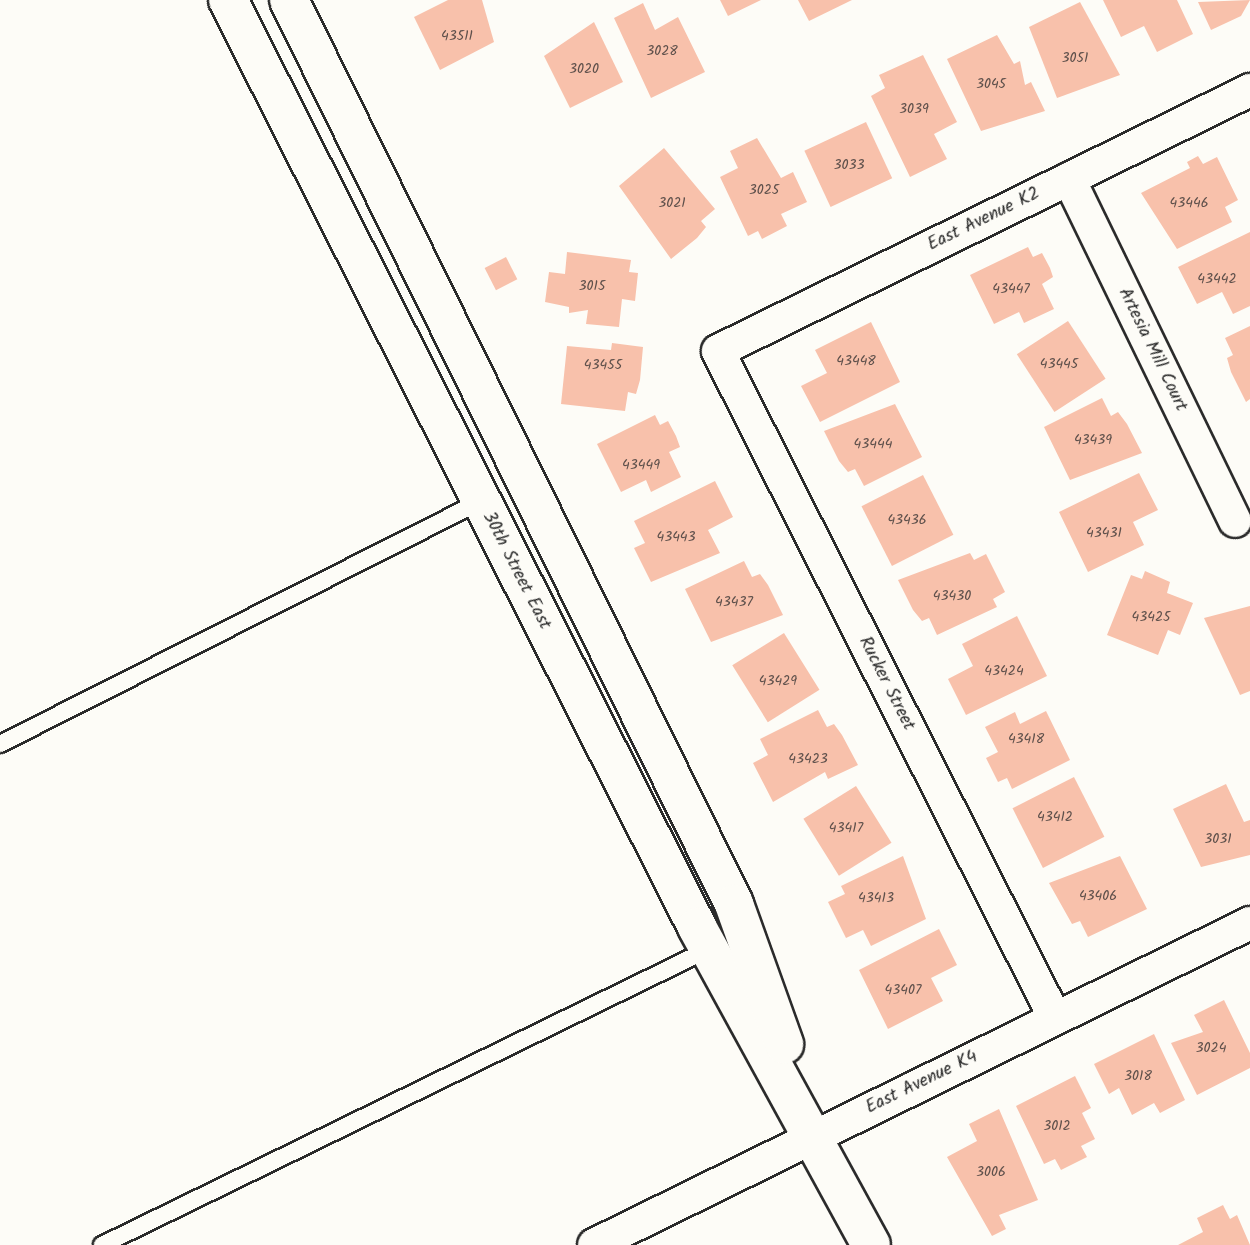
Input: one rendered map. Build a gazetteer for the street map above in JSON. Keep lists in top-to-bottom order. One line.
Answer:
{"streets":{"main road":["30th Street East"],"street":["East Avenue K2","Artesia Mill Court","Rucker Street","East Avenue K4"]},"crossings":[["East Avenue K2","Artesia Mill Court"],["East Avenue K2","Rucker Street"],["30th Street East","East Avenue K4"],["Rucker Street","East Avenue K4"]],"house_numbers":["43511","3028","3051","3020","3045","3039","3033","3025","3021","43446","43442","3015","43447","43448","43445","43455","43439","43444","43449","43436","43431","43443","43430","43437","43425","43424","43429","43418","43423","43412","43417","3031","43406","43413","43407","3024","3018","3012","3006"]}
